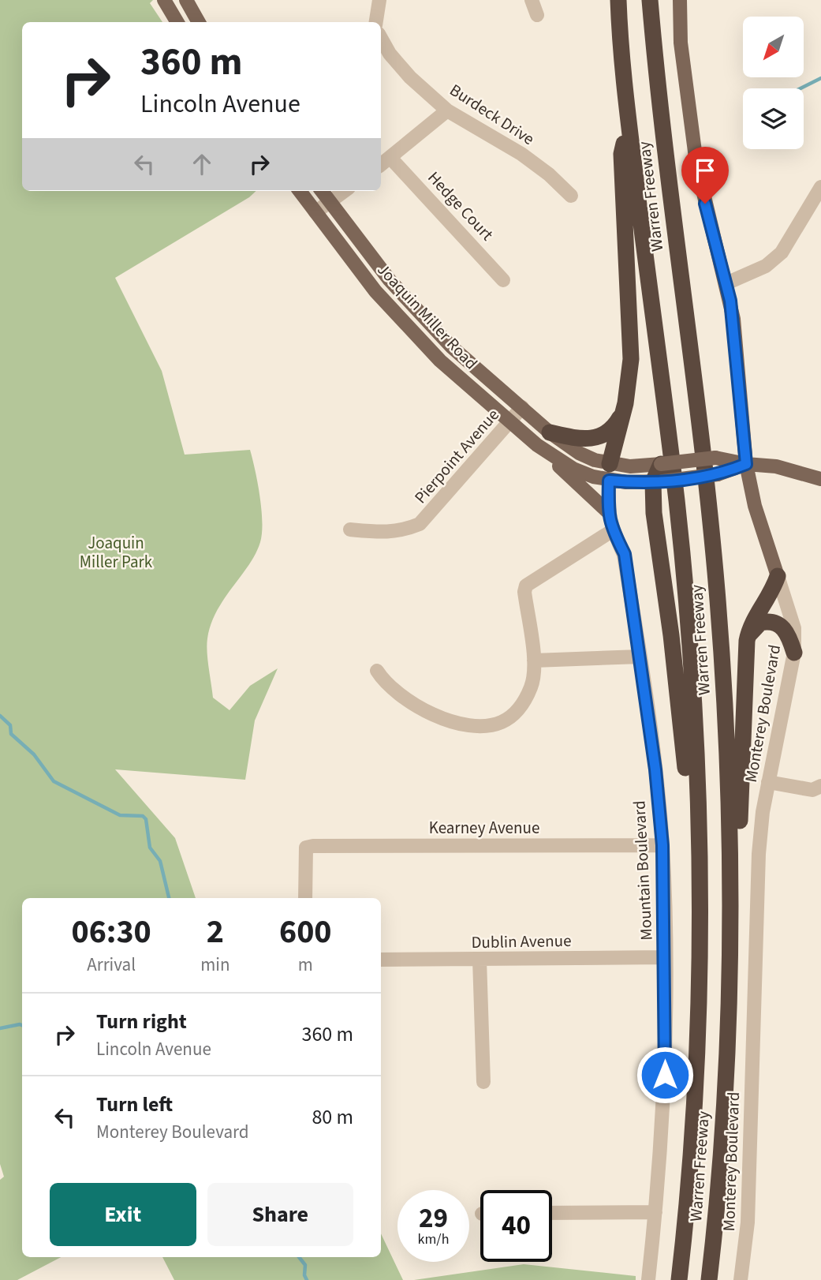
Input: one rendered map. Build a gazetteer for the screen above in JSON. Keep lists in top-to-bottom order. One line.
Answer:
{"streets":{"highway":["Warren Freeway"],"main road":["Joaquin Miller Road","Monterey Boulevard"],"street":["Burdeck Drive","Hedge Court","Pierpoint Avenue","Kearney Avenue","Mountain Boulevard","Dublin Avenue"]},"crossings":[["Joaquin Miller Road","Pierpoint Avenue"],["Joaquin Miller Road","Mountain Boulevard"],["Kearney Avenue","Mountain Boulevard"],["Mountain Boulevard","Dublin Avenue"]],"parks":["Joaquin Miller Park"],"north":"bottom left","page":{"turn":["360 m","Lincoln Avenue"],"eta":["06:30","Arrival","2","min","600","m"],"list":[{"name":"Turn right","note":"Lincoln Avenue","value":"360 m"},{"name":"Turn left","note":"Monterey Boulevard","value":"80 m"}],"buttons":["Exit","Share"],"speed":"29 km/h","limit":"40"}}
